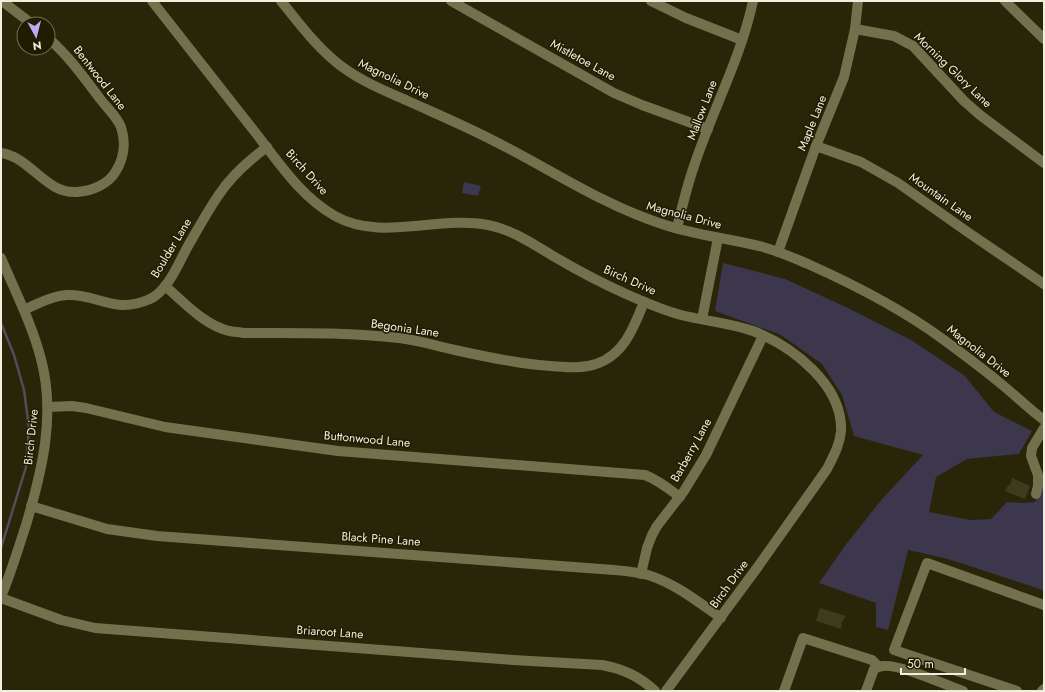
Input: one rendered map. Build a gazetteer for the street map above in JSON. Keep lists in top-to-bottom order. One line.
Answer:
{"streets":{"street":["Mistletoe Lane","Morning Glory Lane","Bentwood Lane","Magnolia Drive","Mallow Lane","Maple Lane","Birch Drive","Mountain Lane","Boulder Lane","Begonia Lane","Buttonwood Lane","Barberry Lane","Black Pine Lane","Briaroot Lane"]},"crossings":[["Mistletoe Lane","Mallow Lane"],["Morning Glory Lane","Maple Lane"],["Magnolia Drive","Mallow Lane"],["Magnolia Drive","Maple Lane"],["Maple Lane","Mountain Lane"],["Birch Drive","Boulder Lane"],["Birch Drive","Begonia Lane"],["Birch Drive","Buttonwood Lane"],["Birch Drive","Barberry Lane"],["Birch Drive","Black Pine Lane"],["Birch Drive","Briaroot Lane"],["Boulder Lane","Begonia Lane"],["Buttonwood Lane","Barberry Lane"],["Barberry Lane","Black Pine Lane"]],"scale_bar":"50 m","north":"bottom"}
